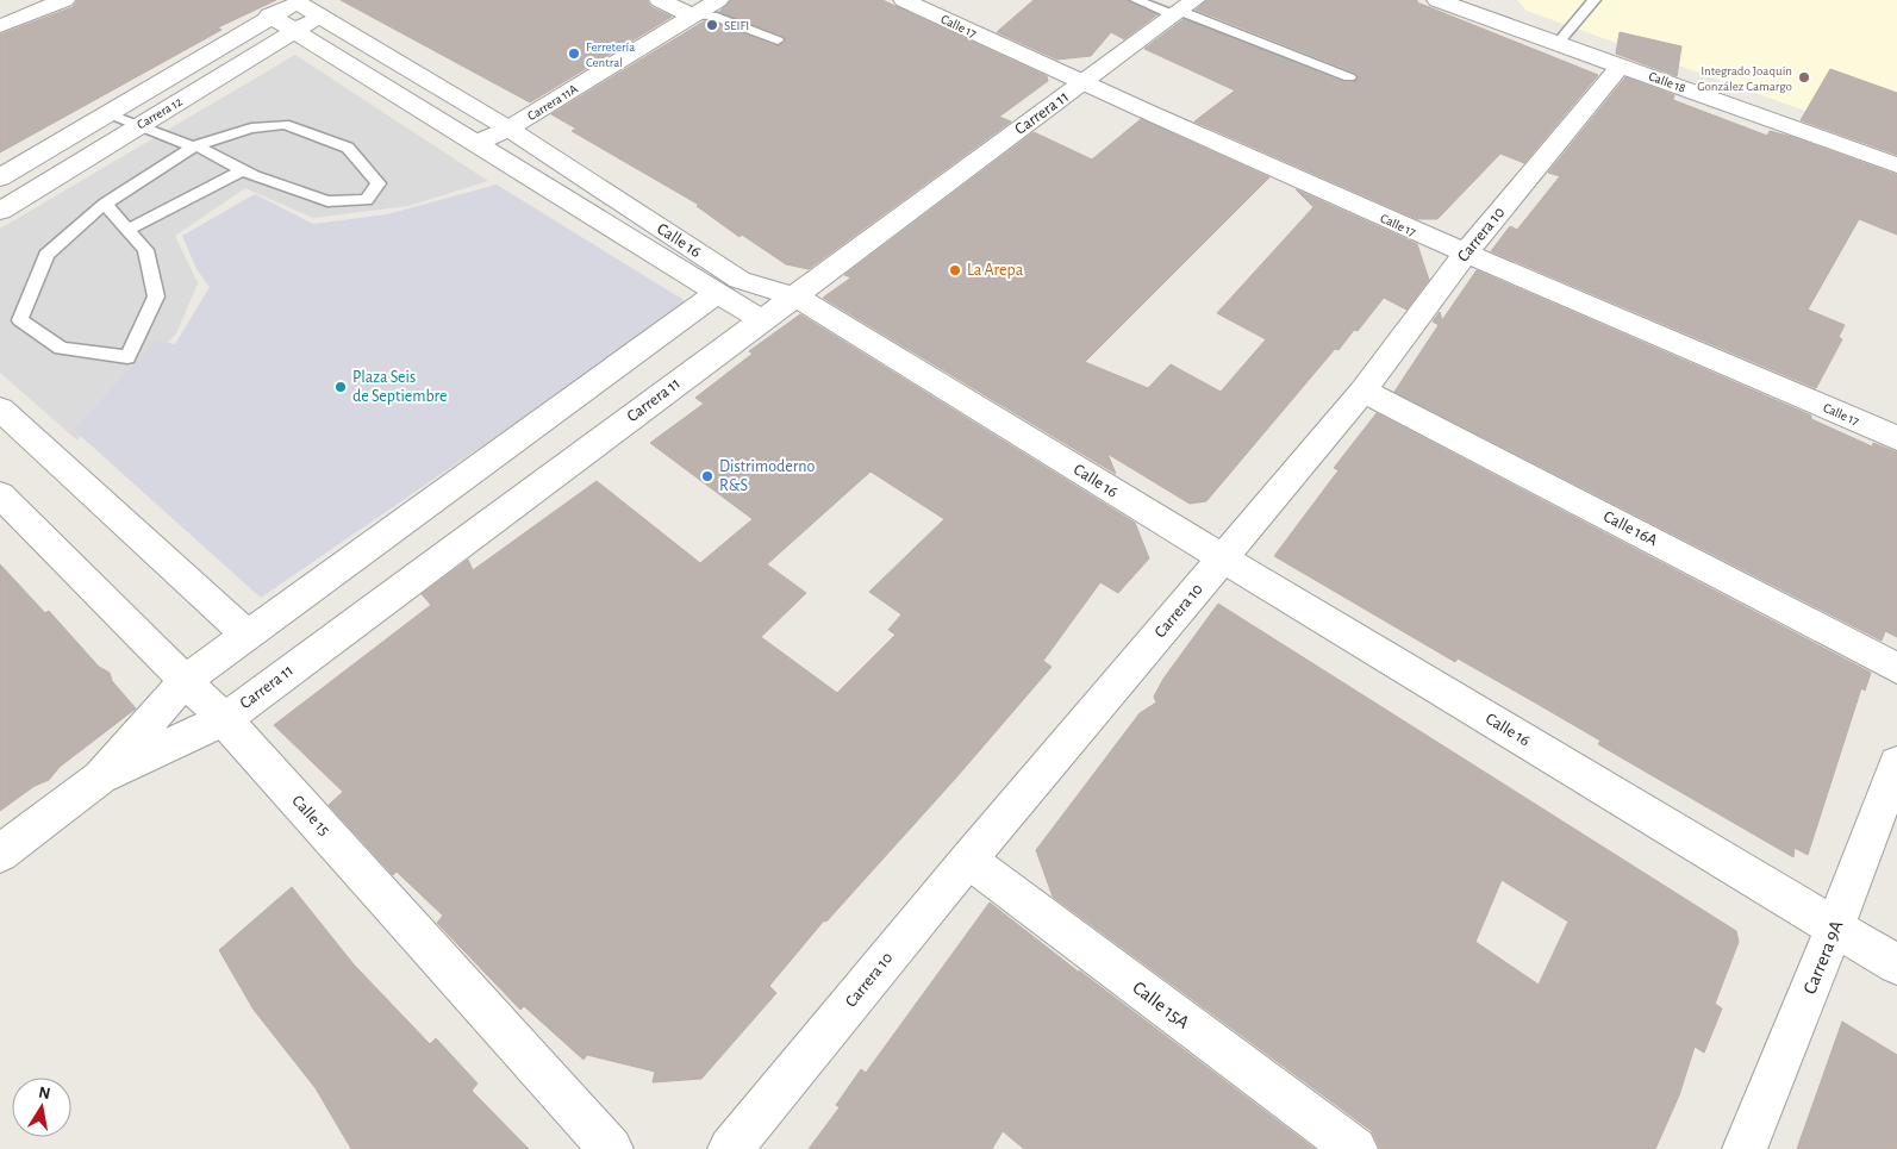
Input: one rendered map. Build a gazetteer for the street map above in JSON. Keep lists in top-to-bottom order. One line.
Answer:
{"streets":{"street":["Calle 17","Calle 18","Carrera 11A","Carrera 12","Carrera 11","Carrera 10","Calle 16","Calle 16A","Calle 15","Carrera 9A","Calle 15A"]},"crossings":[["Calle 17","Carrera 11"],["Calle 17","Carrera 10"],["Calle 18","Carrera 10"],["Carrera 11A","Calle 16"],["Carrera 12","Calle 16"],["Carrera 11","Calle 16"],["Carrera 11","Calle 15"],["Carrera 10","Calle 16"],["Carrera 10","Calle 16A"],["Carrera 10","Calle 15A"],["Calle 16","Carrera 9A"]],"places":["SEIFI","Ferretería Central","Integrado Joaquín González Camargo","La Arepa","Plaza Seis de Septiembre","Distrimoderno R&S"],"north":"top"}
